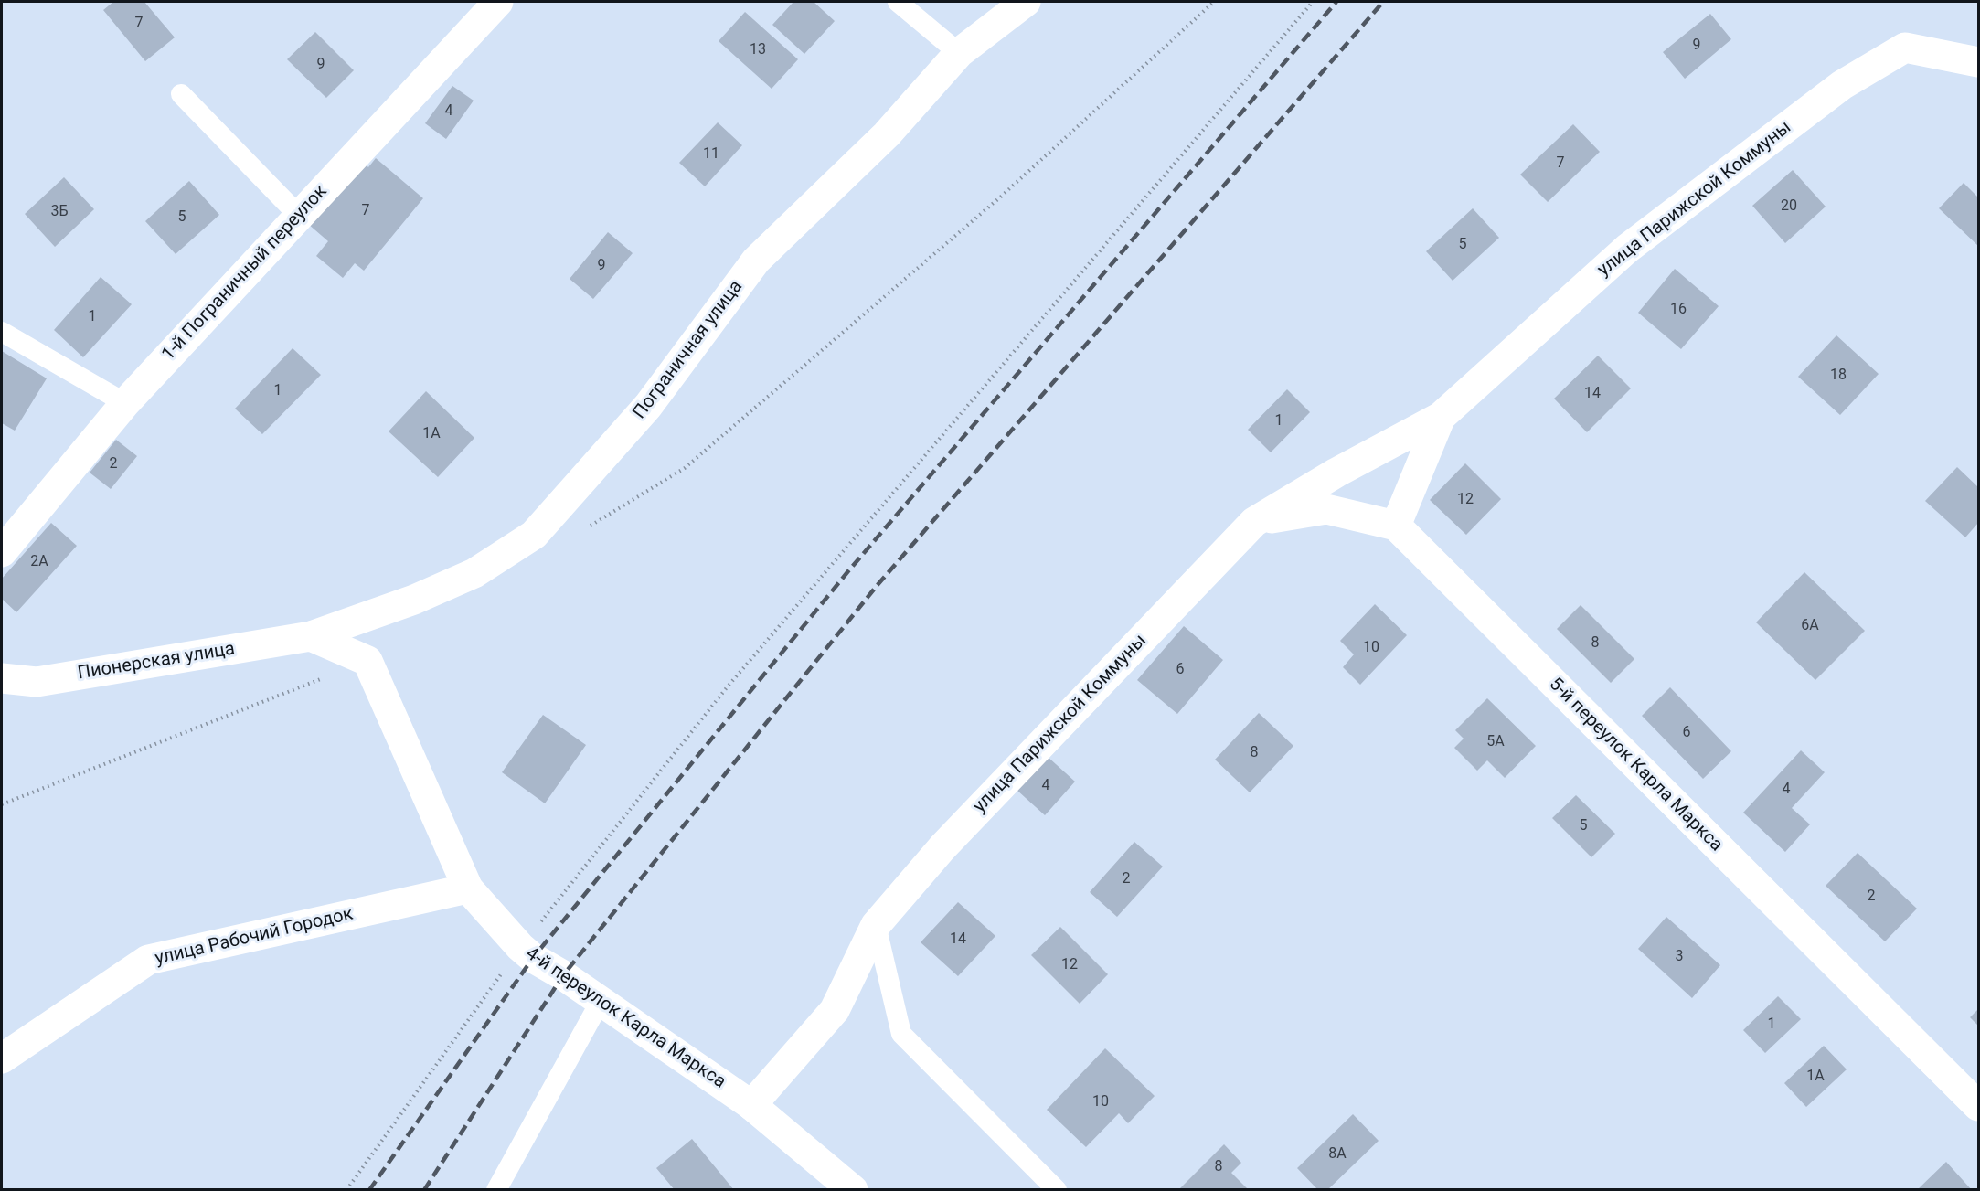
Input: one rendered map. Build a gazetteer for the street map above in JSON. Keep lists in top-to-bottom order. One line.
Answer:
{"streets":{"street":["улица Парижской Коммуны","1-й Пограничный переулок","Пограничная улица","Пионерская улица","5-й переулок Карла Маркса","улица Рабочий Городок","4-й переулок Карла Маркса"]},"crossings":[["улица Парижской Коммуны","5-й переулок Карла Маркса"],["улица Парижской Коммуны","4-й переулок Карла Маркса"],["Пограничная улица","Пионерская улица"],["Пограничная улица","4-й переулок Карла Маркса"],["Пионерская улица","4-й переулок Карла Маркса"],["улица Рабочий Городок","4-й переулок Карла Маркса"]],"house_numbers":["7","9","13","9","4","11","7","20","7","3Б","5","5","9","16","1","18","1","14","1","1А","2","12","2А","6А","8","10","6","6","5А","8","4","4","5","2","2","14","3","12","1","1А","10","8А","8"]}
